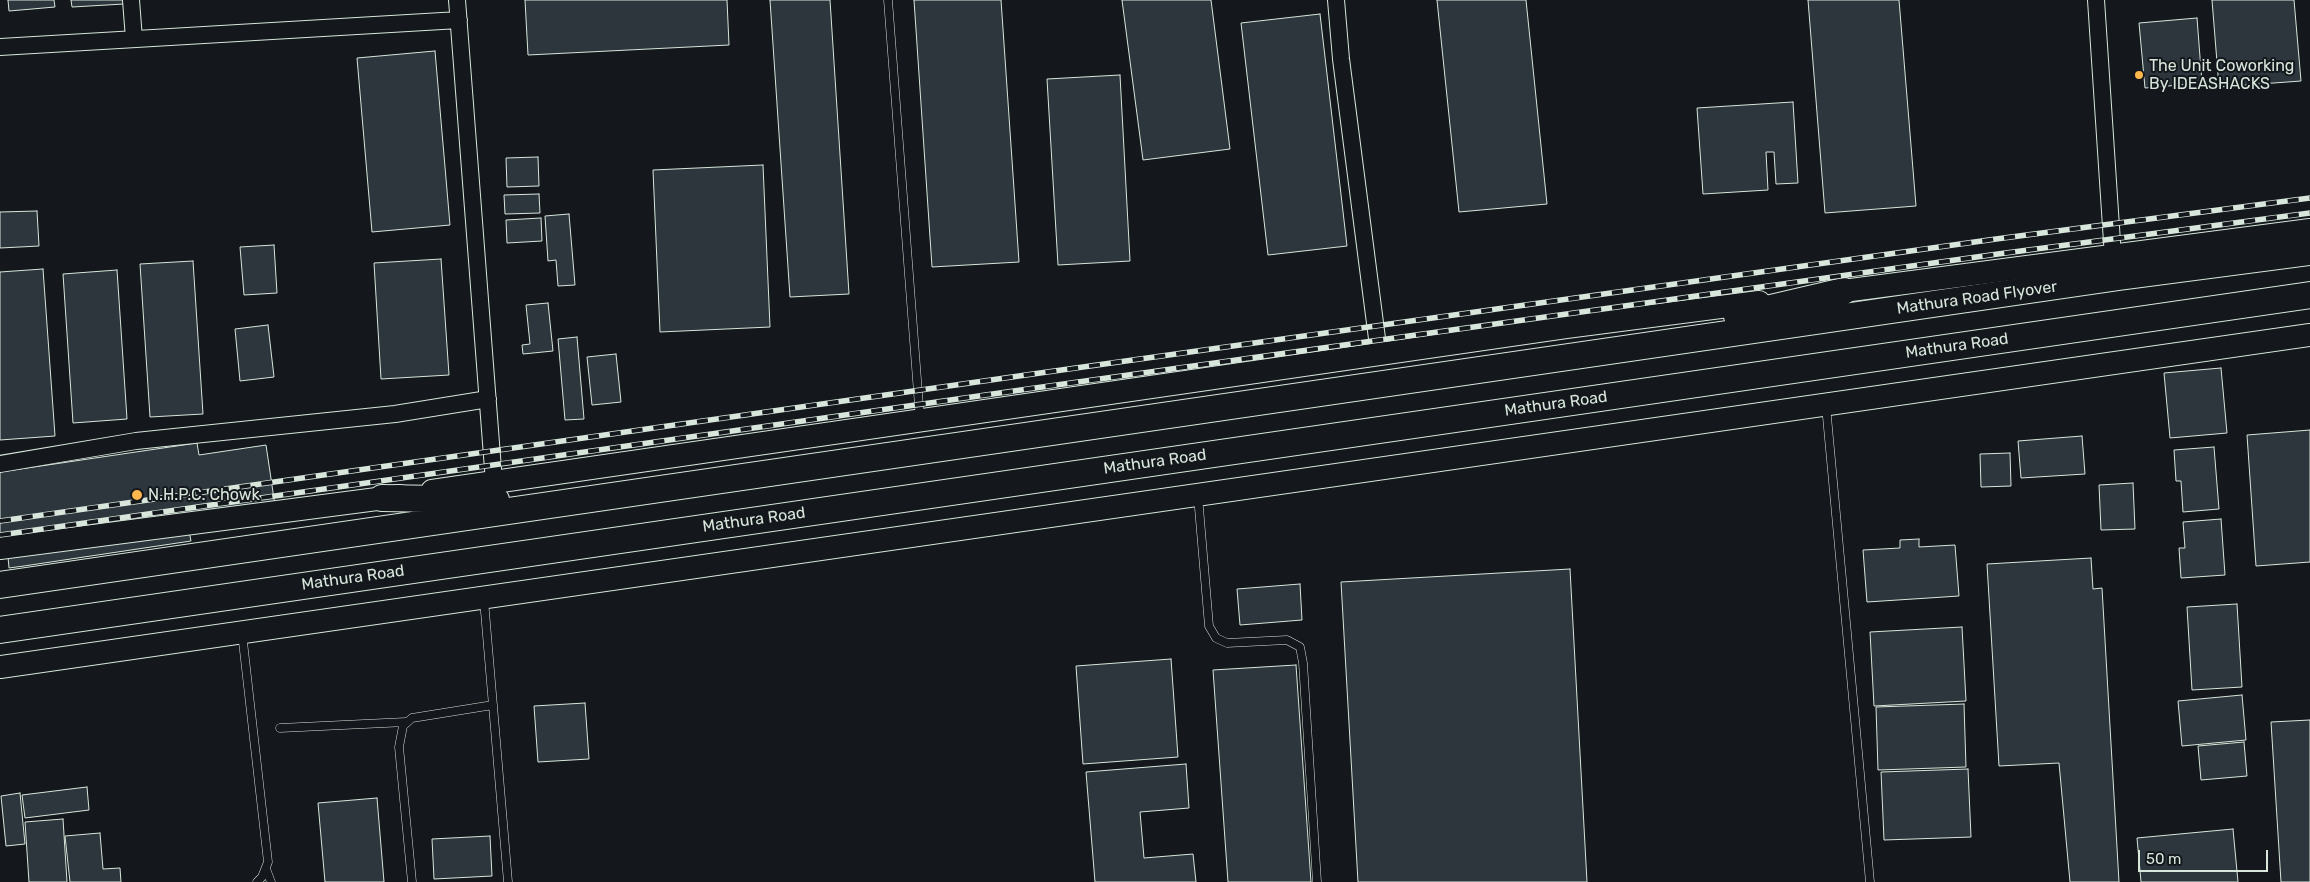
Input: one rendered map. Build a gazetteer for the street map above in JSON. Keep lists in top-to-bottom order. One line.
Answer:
{"streets":{"highway":["Mathura Road Flyover","Mathura Road"]},"places":["The Unit Coworking By IDEASHACKS","N.H.P.C. Chowk"],"scale_bar":"50 m"}
